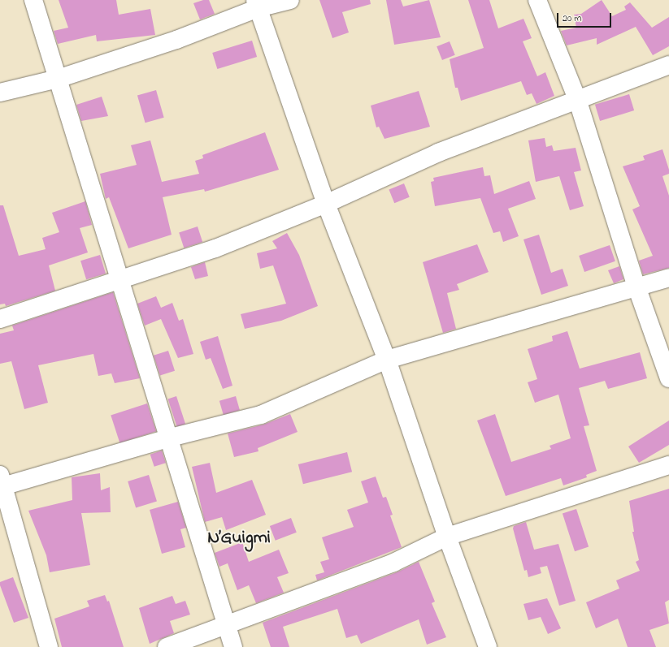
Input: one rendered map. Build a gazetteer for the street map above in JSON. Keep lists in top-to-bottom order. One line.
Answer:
{"districts":["N’Guigmi"],"scale_bar":"20 m"}
